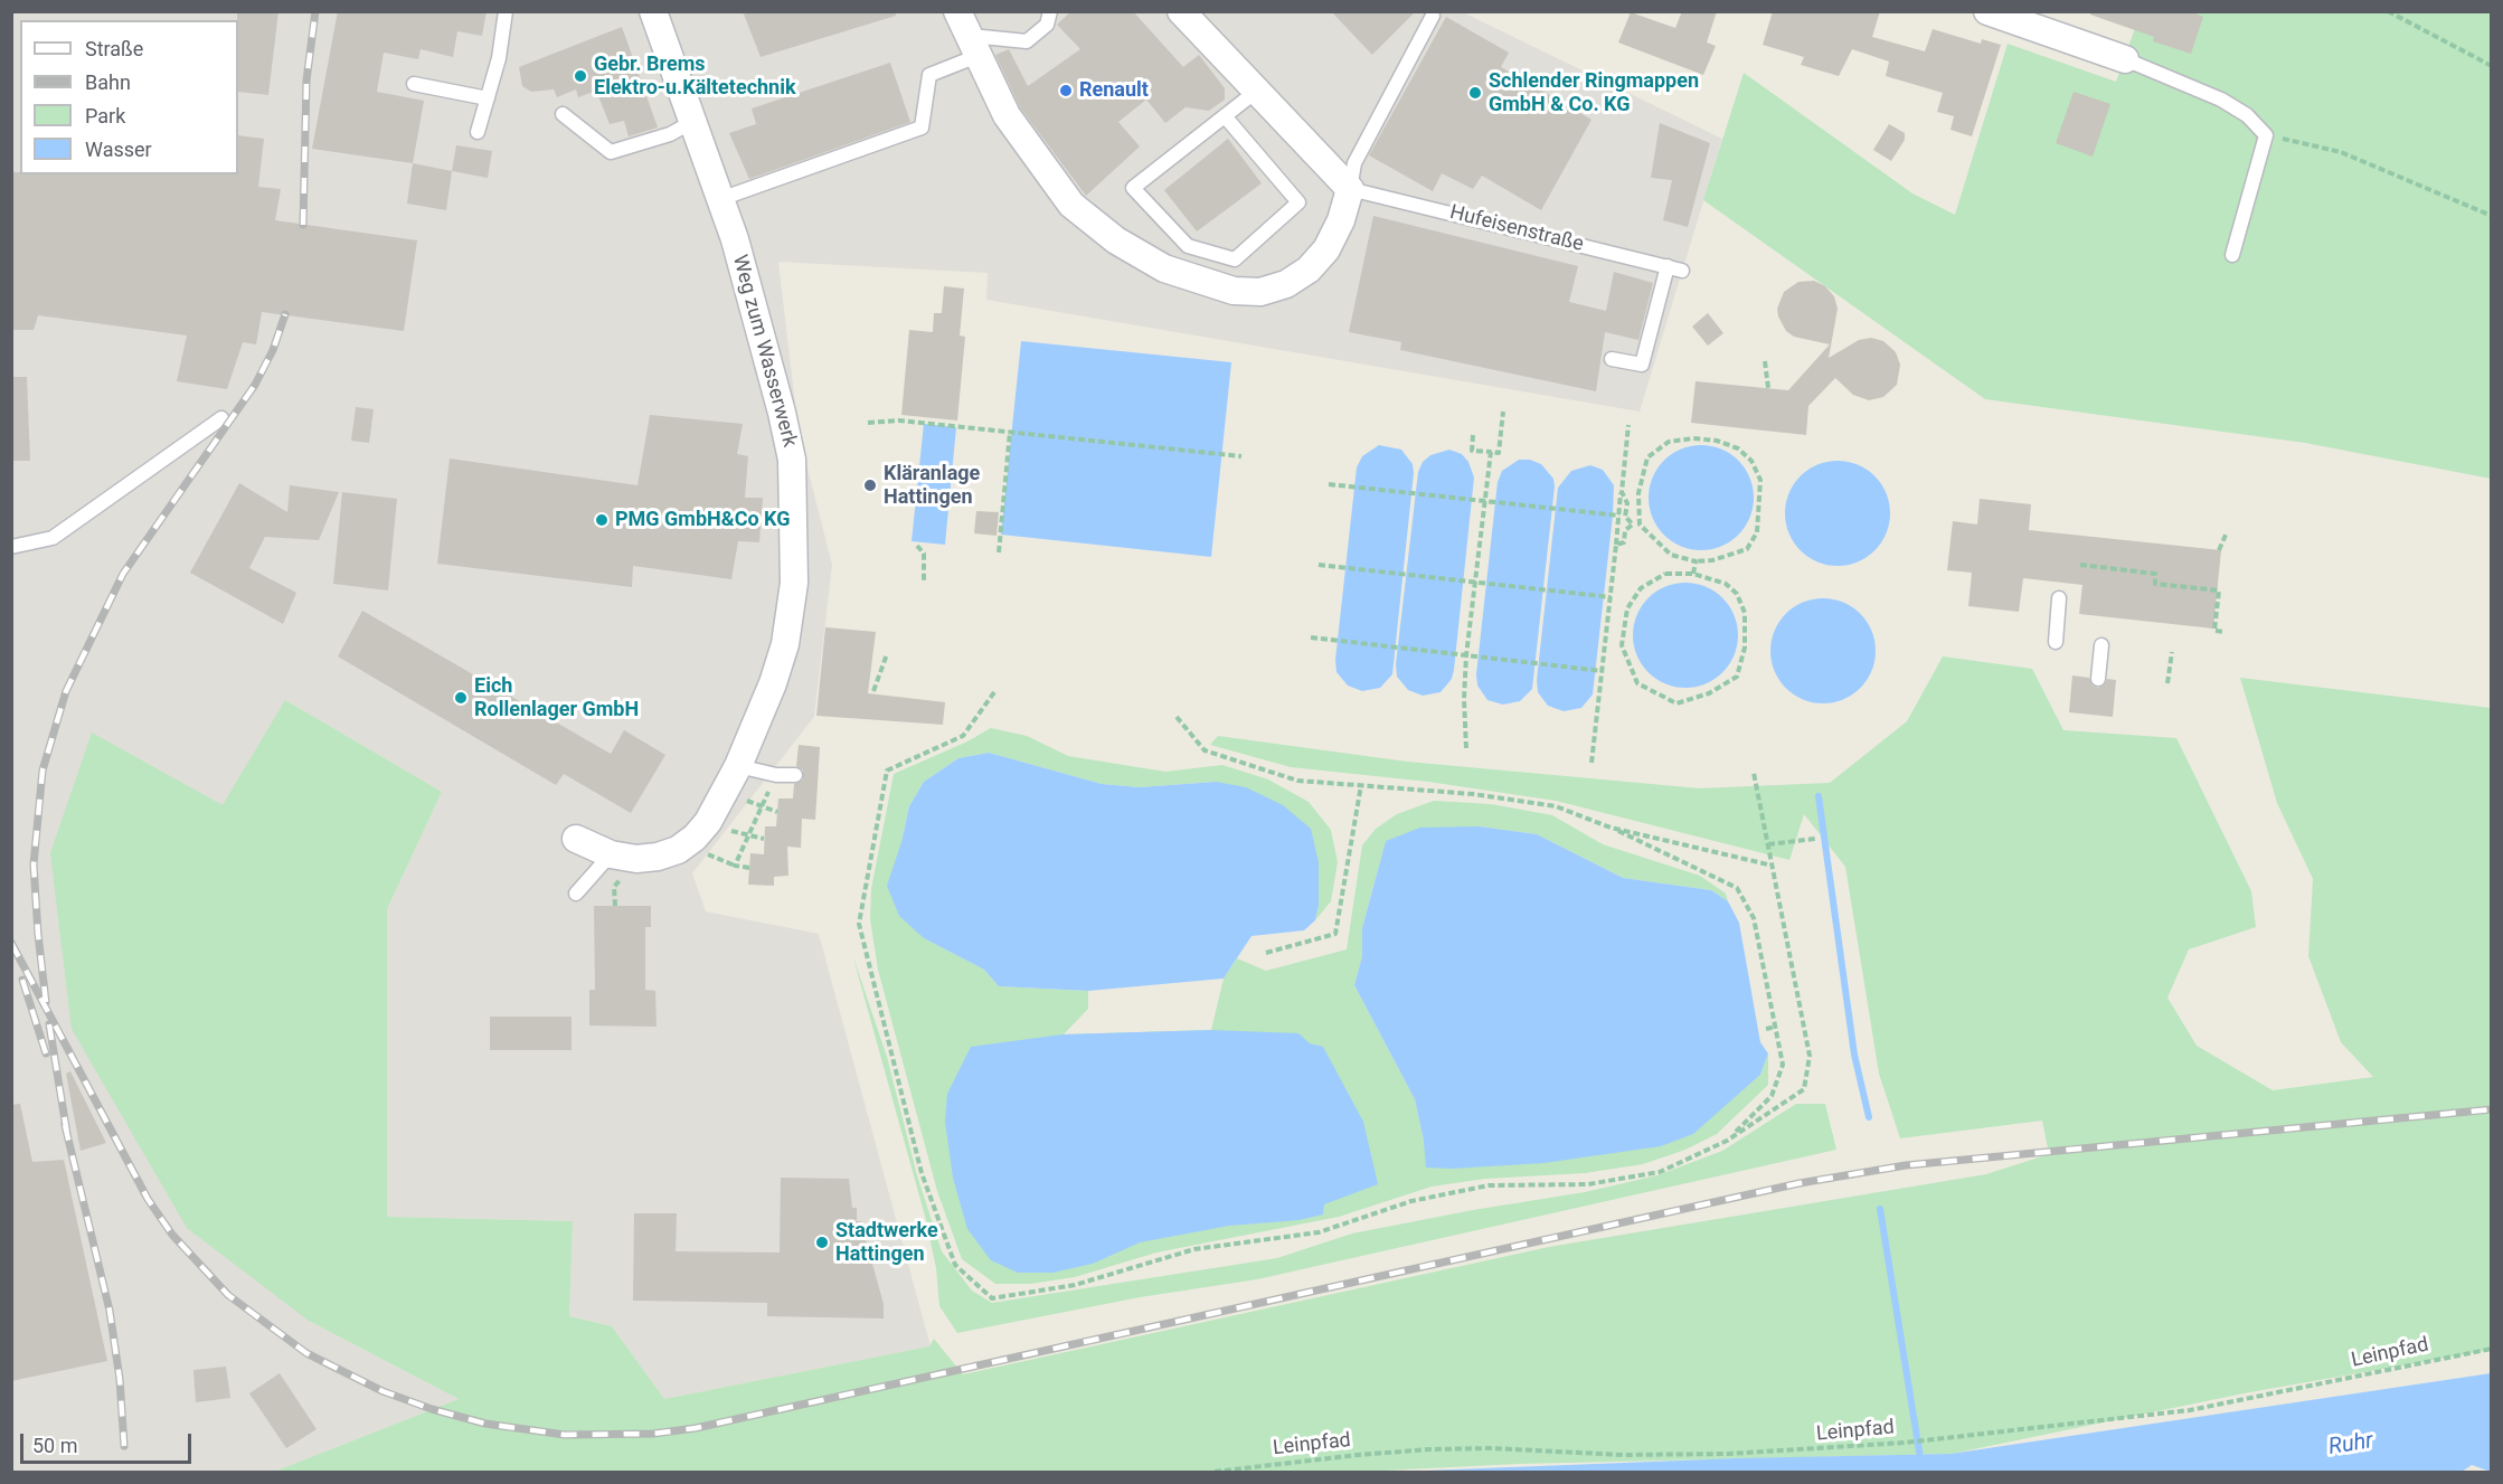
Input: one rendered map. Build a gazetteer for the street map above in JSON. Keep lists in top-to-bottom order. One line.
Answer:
{"streets":{"street":["Weg zum Wasserwerk"],"lane":["Hufeisenstraße"],"path":["Leinpfad"]},"water":["Ruhr"],"places":["Gebr. Brems Elektro-u.Kältetechnik","Renault","Schlender Ringmappen GmbH & Co. KG","Kläranlage Hattingen","PMG GmbH&Co KG","Eich Rollenlager GmbH","Stadtwerke Hattingen"],"legend":["Straße","Bahn","Park","Wasser"],"scale_bar":"50 m"}
